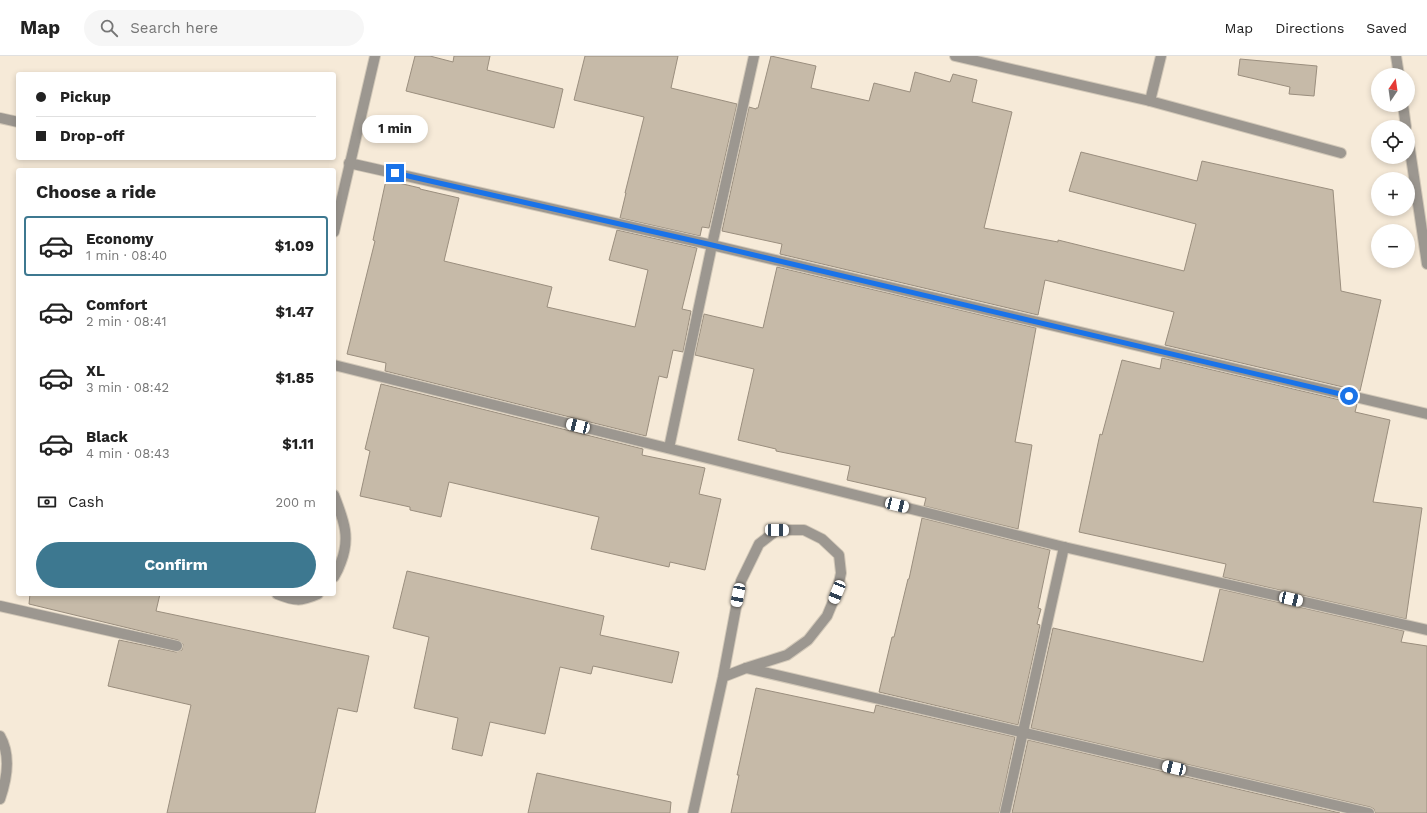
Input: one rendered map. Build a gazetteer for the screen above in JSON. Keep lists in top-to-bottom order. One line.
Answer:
{"north":"top","page":{"header":"Map","search":"Search here","nav":["Map","Directions","Saved"],"map_buttons":["+","−"],"banner":["Pickup","Drop-off"],"bubble":"1 min","heading":"Choose a ride","list":[{"name":"Economy","note":"1 min · 08:40","value":"$1.09"},{"name":"Comfort","note":"2 min · 08:41","value":"$1.47"},{"name":"XL","note":"3 min · 08:42","value":"$1.85"},{"name":"Black","note":"4 min · 08:43","value":"$1.11"}],"pay":["Cash","200 m"],"buttons":"Confirm"}}
